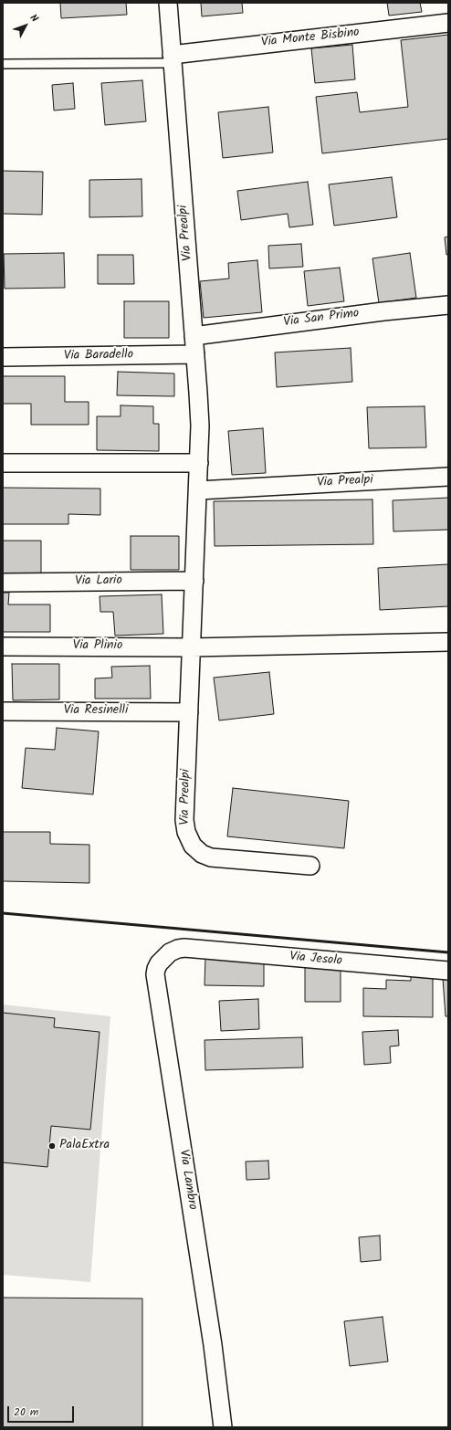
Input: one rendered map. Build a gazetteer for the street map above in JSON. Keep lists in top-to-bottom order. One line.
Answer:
{"streets":{"street":["Via Monte Bisbino","Via Prealpi","Via San Primo","Via Baradello","Via Lario","Via Plinio","Via Resinelli","Via Jesolo","Via Lambro"]},"crossings":[["Via Monte Bisbino","Via Prealpi"],["Via Prealpi","Via San Primo"],["Via Prealpi","Via Baradello"],["Via Prealpi","Via Lario"],["Via Prealpi","Via Plinio"],["Via Prealpi","Via Resinelli"],["Via Jesolo","Via Lambro"]],"places":["PalaExtra"],"scale_bar":"20 m","north":"top right"}
